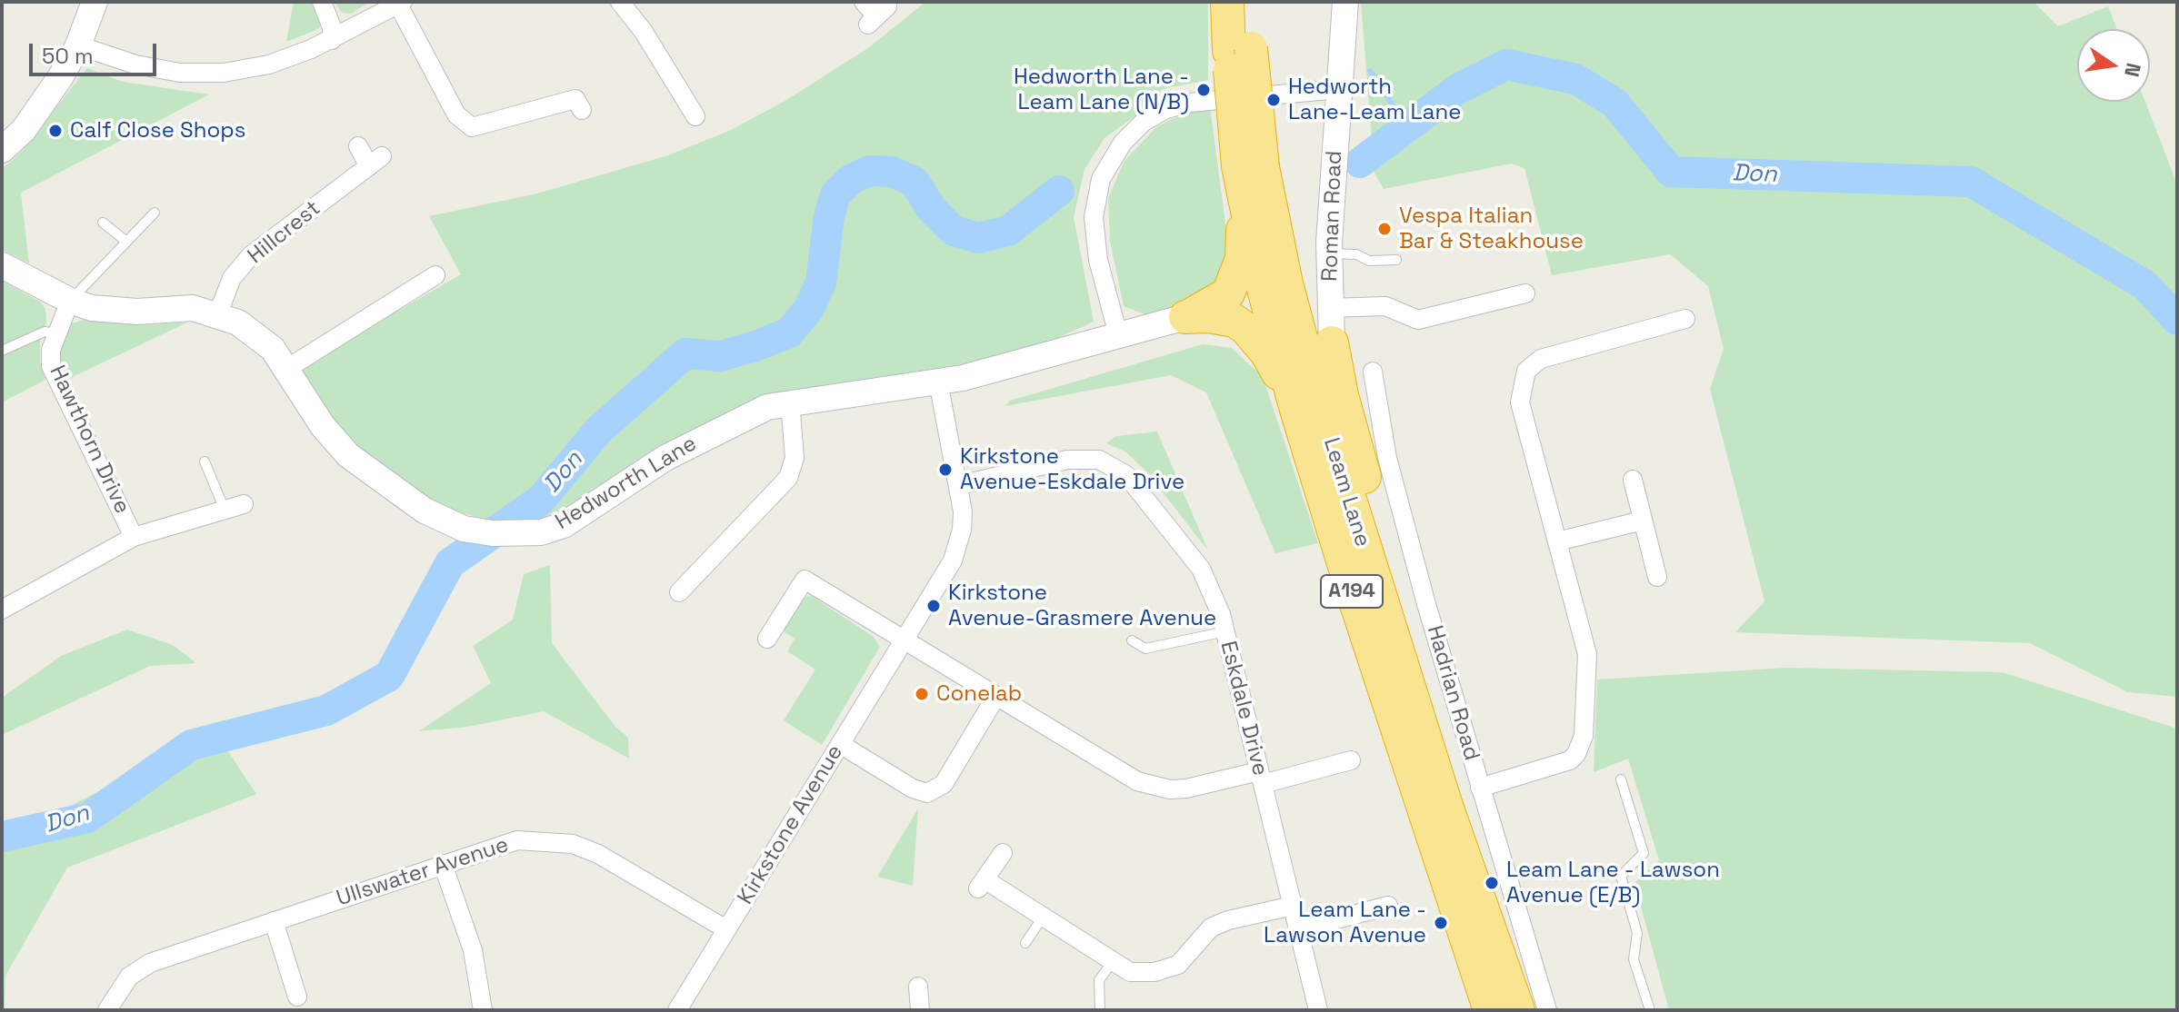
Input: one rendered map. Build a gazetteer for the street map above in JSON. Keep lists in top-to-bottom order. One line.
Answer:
{"streets":{"highway":["Leam Lane","A194"],"street":["Roman Road","Hillcrest","Hawthorn Drive","Hedworth Lane","Hadrian Road","Eskdale Drive","Kirkstone Avenue","Ullswater Avenue"]},"crossings":[["Hillcrest","Hedworth Lane"],["Hawthorn Drive","Hedworth Lane"],["Hedworth Lane","A194"],["Hedworth Lane","Kirkstone Avenue"],["Leam Lane","A194"],["Eskdale Drive","Kirkstone Avenue"],["Kirkstone Avenue","Ullswater Avenue"]],"water":["Don"],"places":["Hedworth Lane - Leam Lane (N/B)","Hedworth Lane-Leam Lane","Calf Close Shops","Vespa Italian Bar & Steakhouse","Kirkstone Avenue-Eskdale Drive","Kirkstone Avenue-Grasmere Avenue","Conelab","Leam Lane - Lawson Avenue (E/B)","Leam Lane - Lawson Avenue"],"scale_bar":"50 m","north":"right"}
